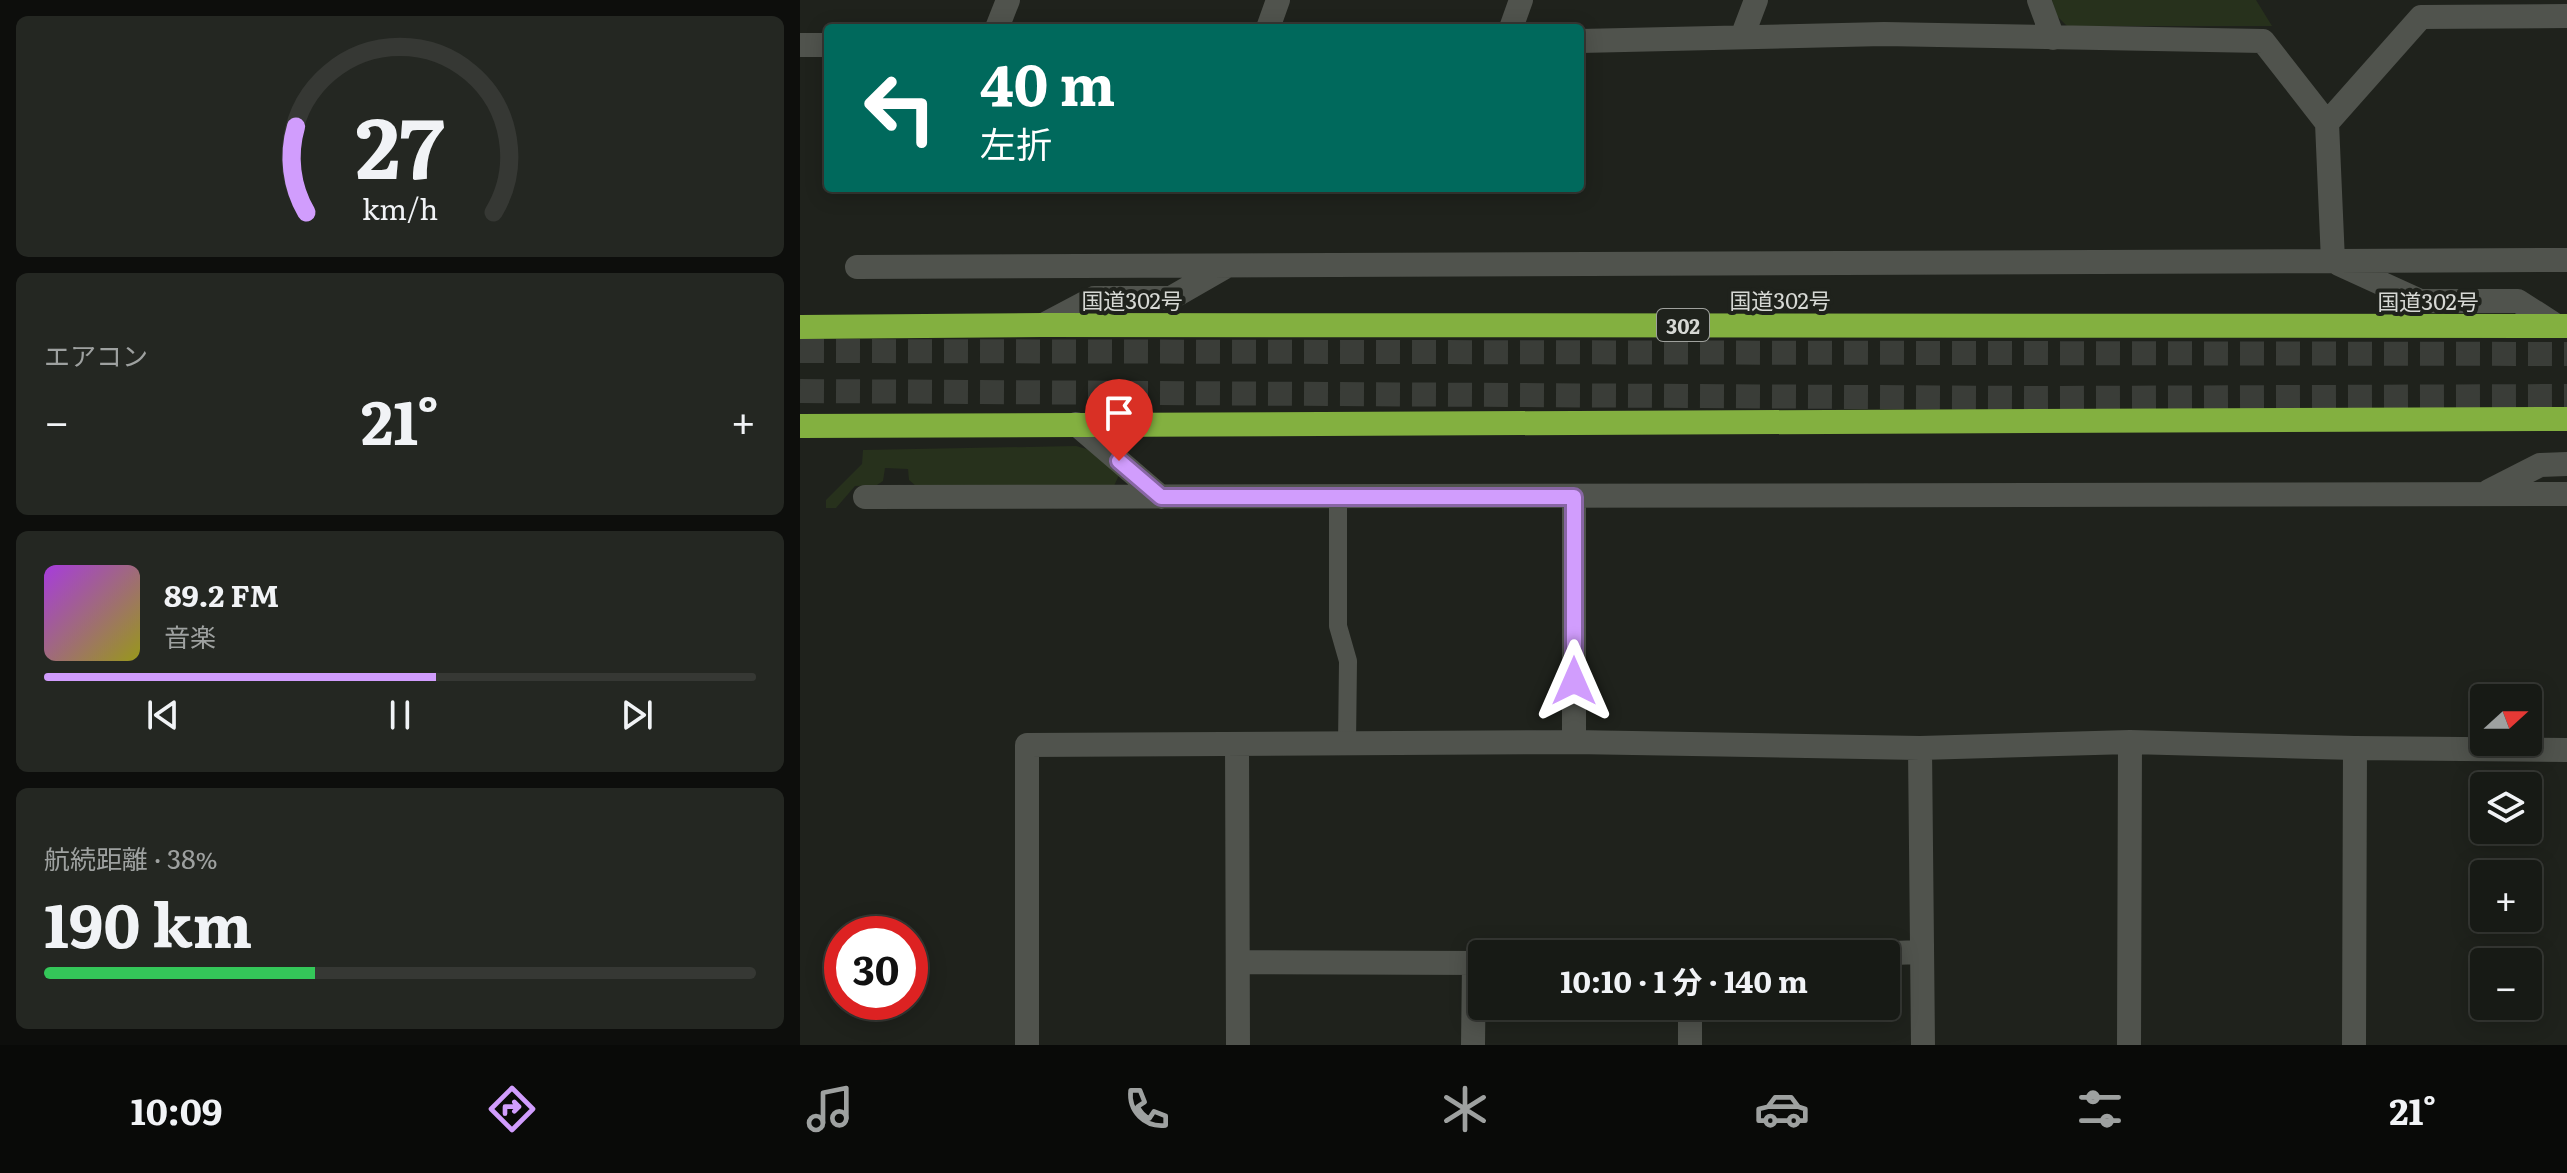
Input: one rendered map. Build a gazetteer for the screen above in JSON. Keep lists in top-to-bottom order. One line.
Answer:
{"streets":{"highway":["国道302号","302"]},"north":"right","page":{"turn":["40 m","左折"],"tile":["エアコン",["航続距離 · 38%","190 km"]],"heat":["−","21°","+"],"song":["89.2 FM","音楽"],"map_buttons":["+","−"],"limit":"30","trip":"10:10 · 1 分 · 140 m","tabs":["10:09","21°"],"gauge":["27","km/h"]}}
